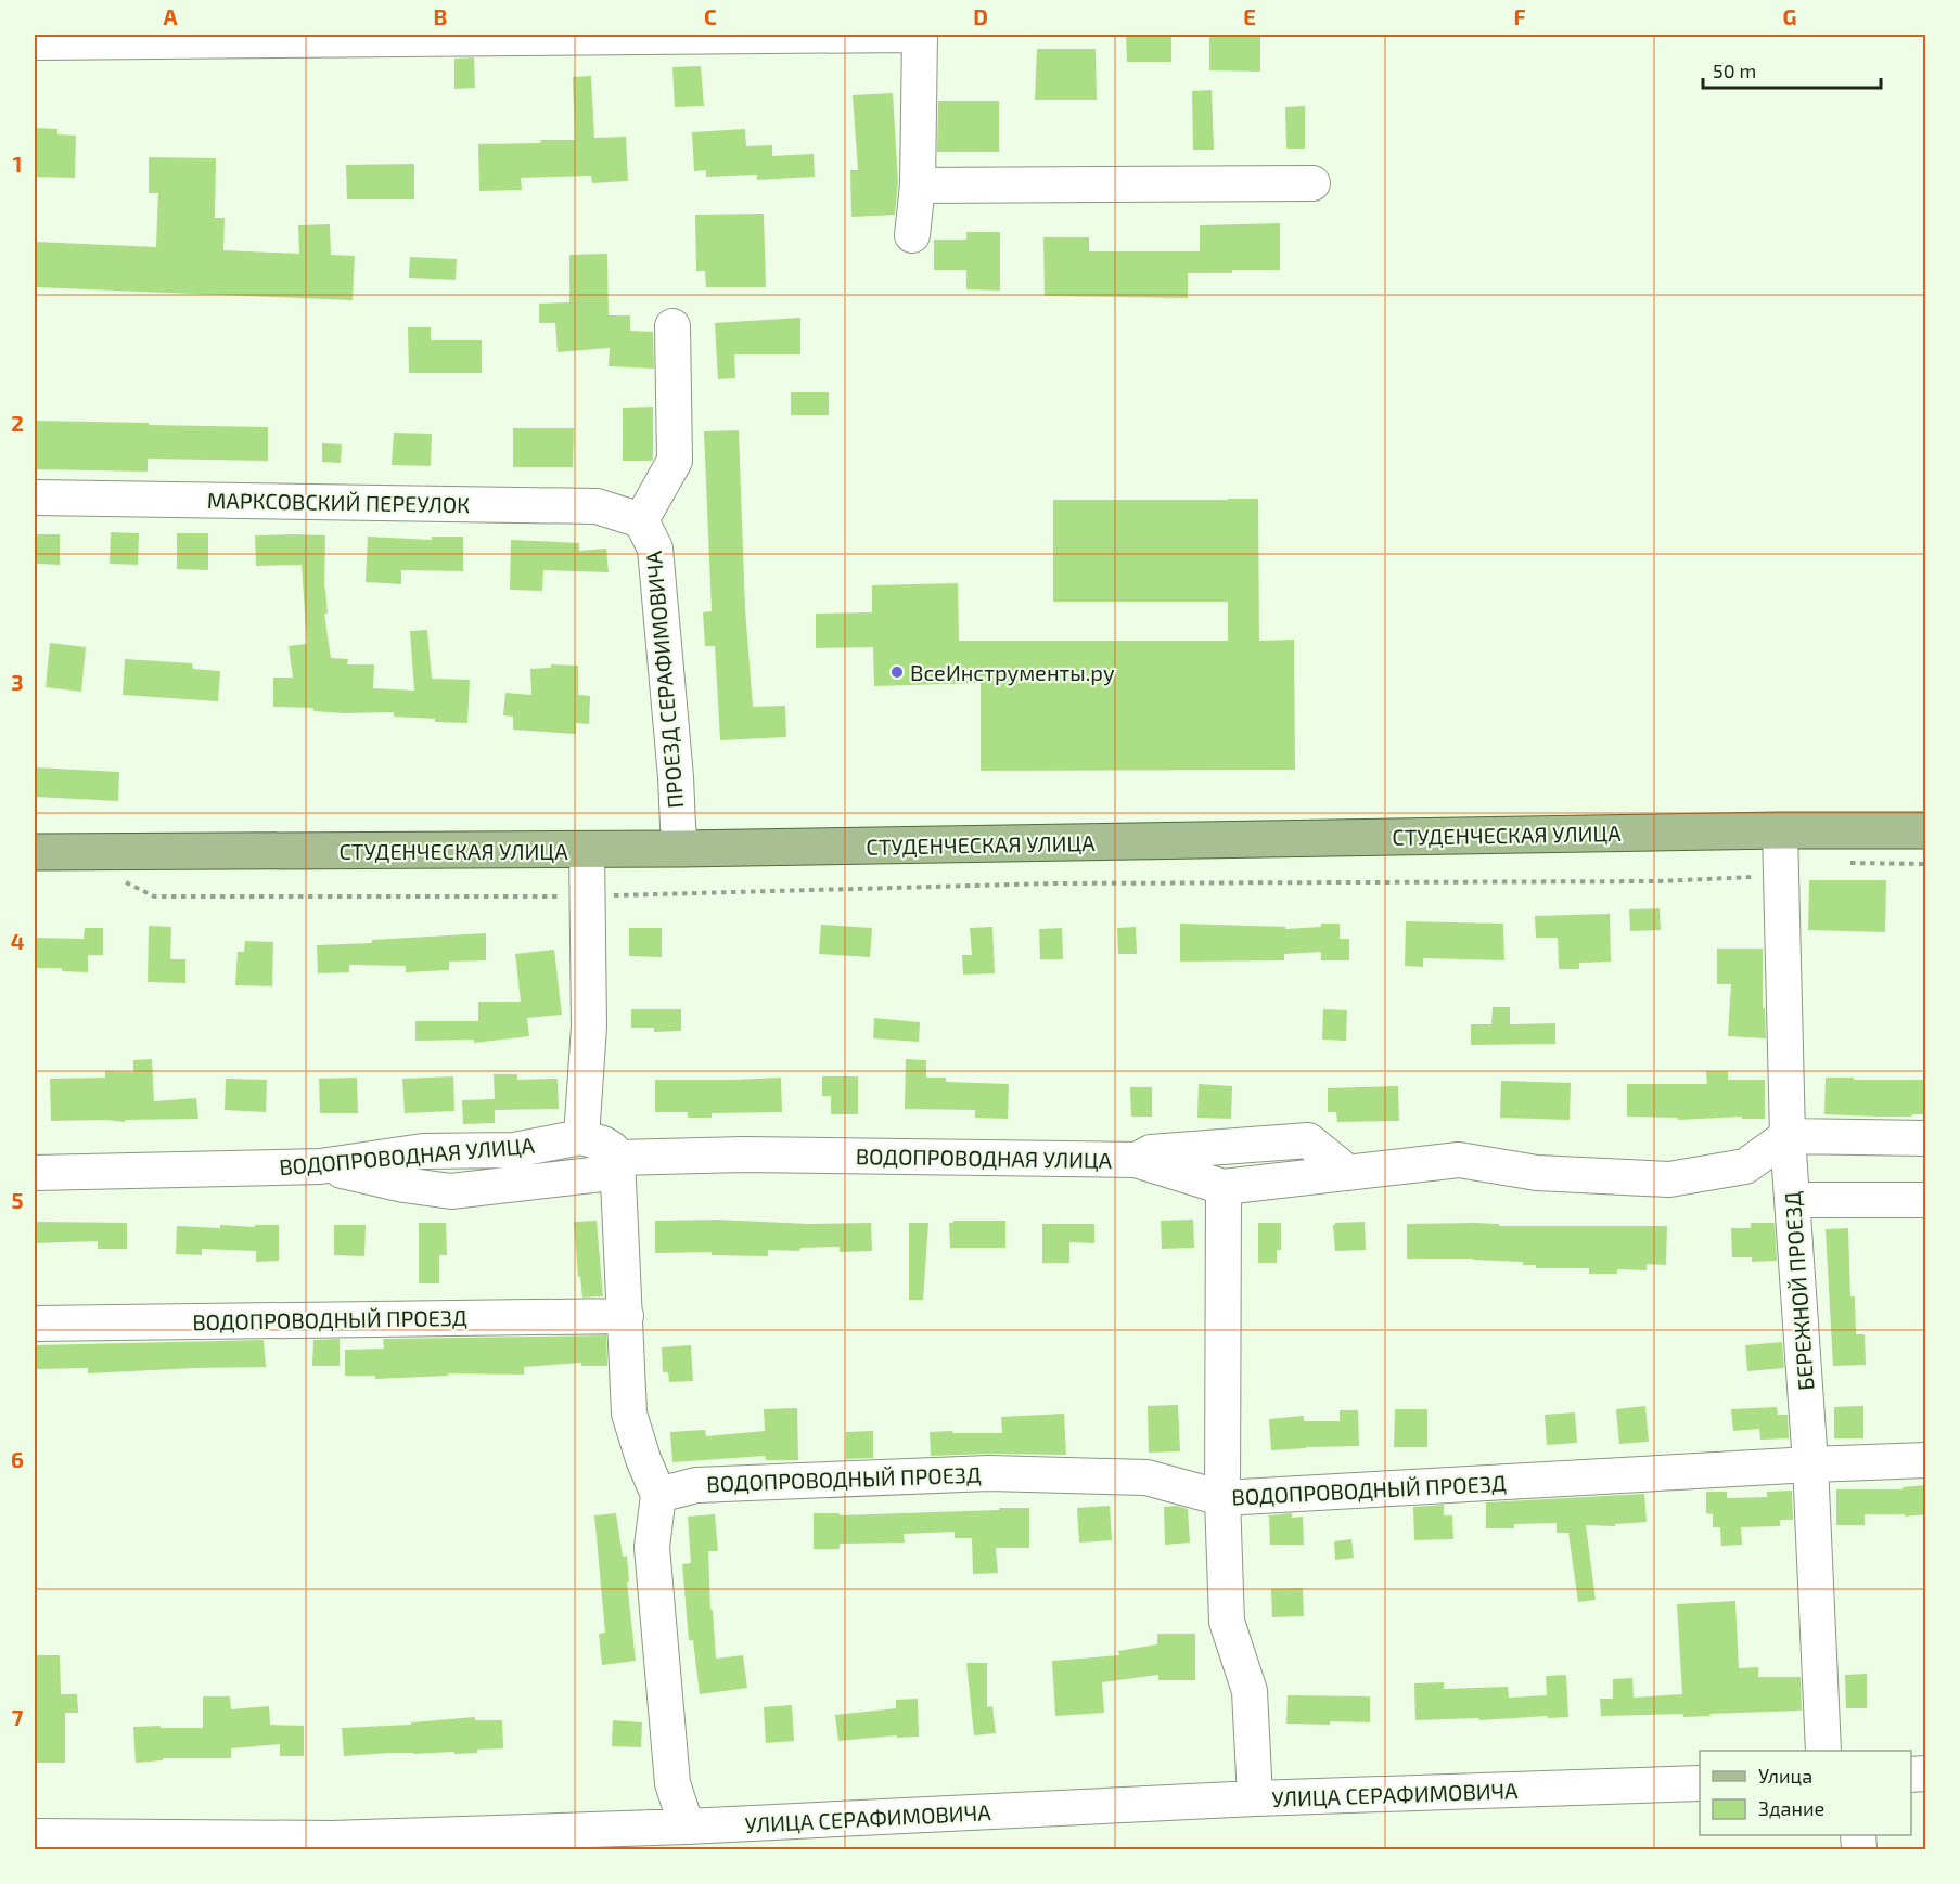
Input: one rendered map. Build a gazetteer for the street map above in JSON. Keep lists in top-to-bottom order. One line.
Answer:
{"streets":{"main road":["СТУДЕНЧЕСКАЯ УЛИЦА"],"street":["МАРКСОВСКИЙ ПЕРЕУЛОК","ПРОЕЗД СЕРАФИМОВИЧА","ВОДОПРОВОДНАЯ УЛИЦА","БЕРЕЖНОЙ ПРОЕЗД","ВОДОПРОВОДНЫЙ ПРОЕЗД","УЛИЦА СЕРАФИМОВИЧА"]},"crossings":[["МАРКСОВСКИЙ ПЕРЕУЛОК","ПРОЕЗД СЕРАФИМОВИЧА"],["ПРОЕЗД СЕРАФИМОВИЧА","СТУДЕНЧЕСКАЯ УЛИЦА"],["СТУДЕНЧЕСКАЯ УЛИЦА","БЕРЕЖНОЙ ПРОЕЗД"],["ВОДОПРОВОДНАЯ УЛИЦА","БЕРЕЖНОЙ ПРОЕЗД"],["БЕРЕЖНОЙ ПРОЕЗД","ВОДОПРОВОДНЫЙ ПРОЕЗД"]],"places":["ВсеИнструменты.ру"],"legend":["Улица","Здание"],"scale_bar":"50 m","grid":{"columns":["A","B","C","D","E","F","G"],"rows":["1","2","3","4","5","6","7"]}}
